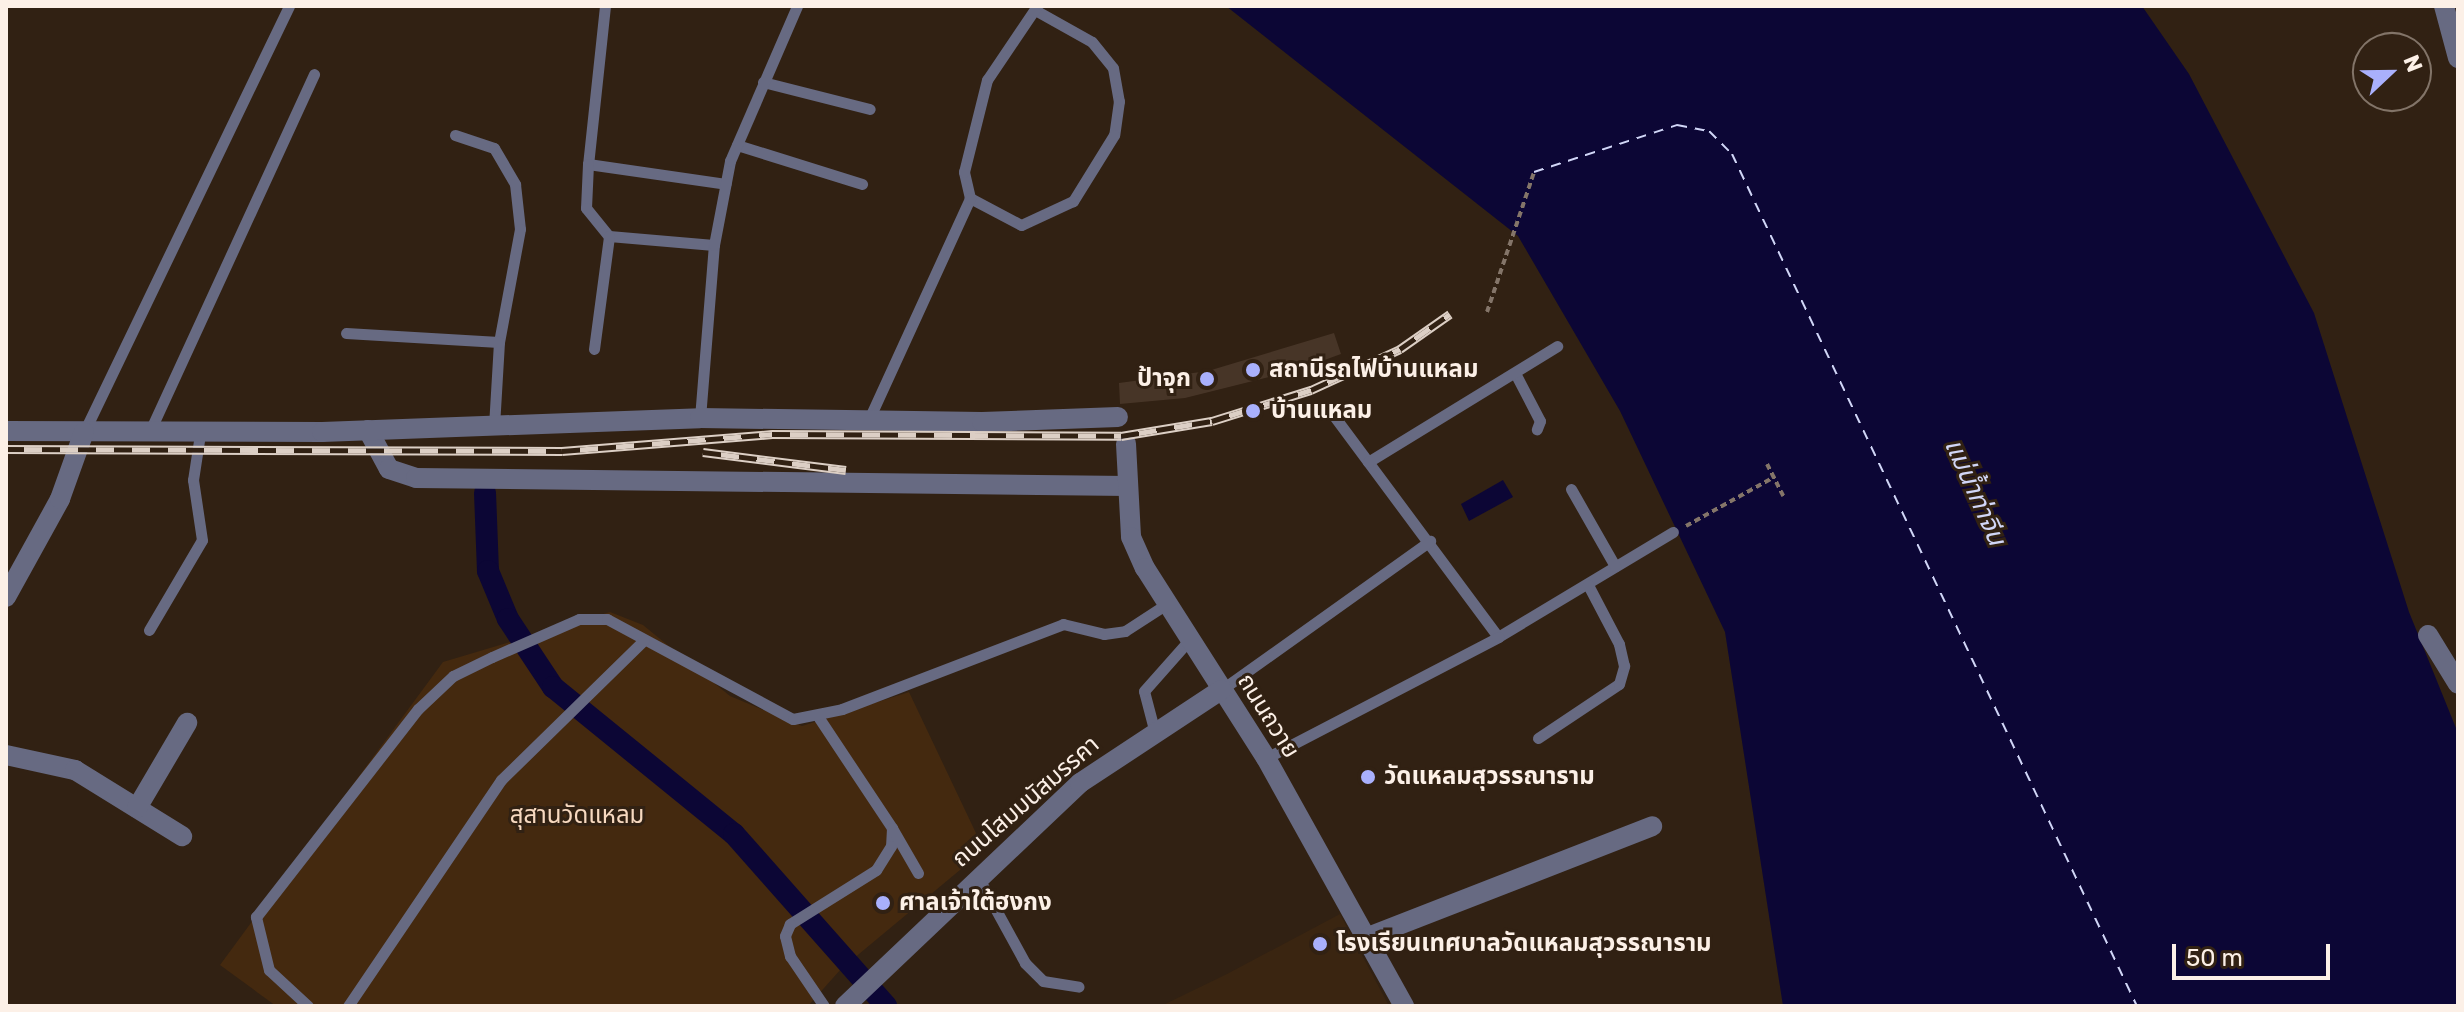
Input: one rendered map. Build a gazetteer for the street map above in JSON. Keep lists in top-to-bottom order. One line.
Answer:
{"streets":{"street":["ถนนถวาย","ถนนโสมมนัสมรรคา"]},"crossings":[["ถนนถวาย","ถนนโสมมนัสมรรคา"]],"water":["แม่น้ำท่าจีน"],"parks":["สุสานวัดแหลม"],"places":["สถานีรถไฟบ้านแหลม","ป้าจุก","บ้านแหลม","วัดแหลมสุวรรณาราม","ศาลเจ้าใต้ฮงกง","โรงเรียนเทศบาลวัดแหลมสุวรรณาราม"],"scale_bar":"50 m","north":"right"}
